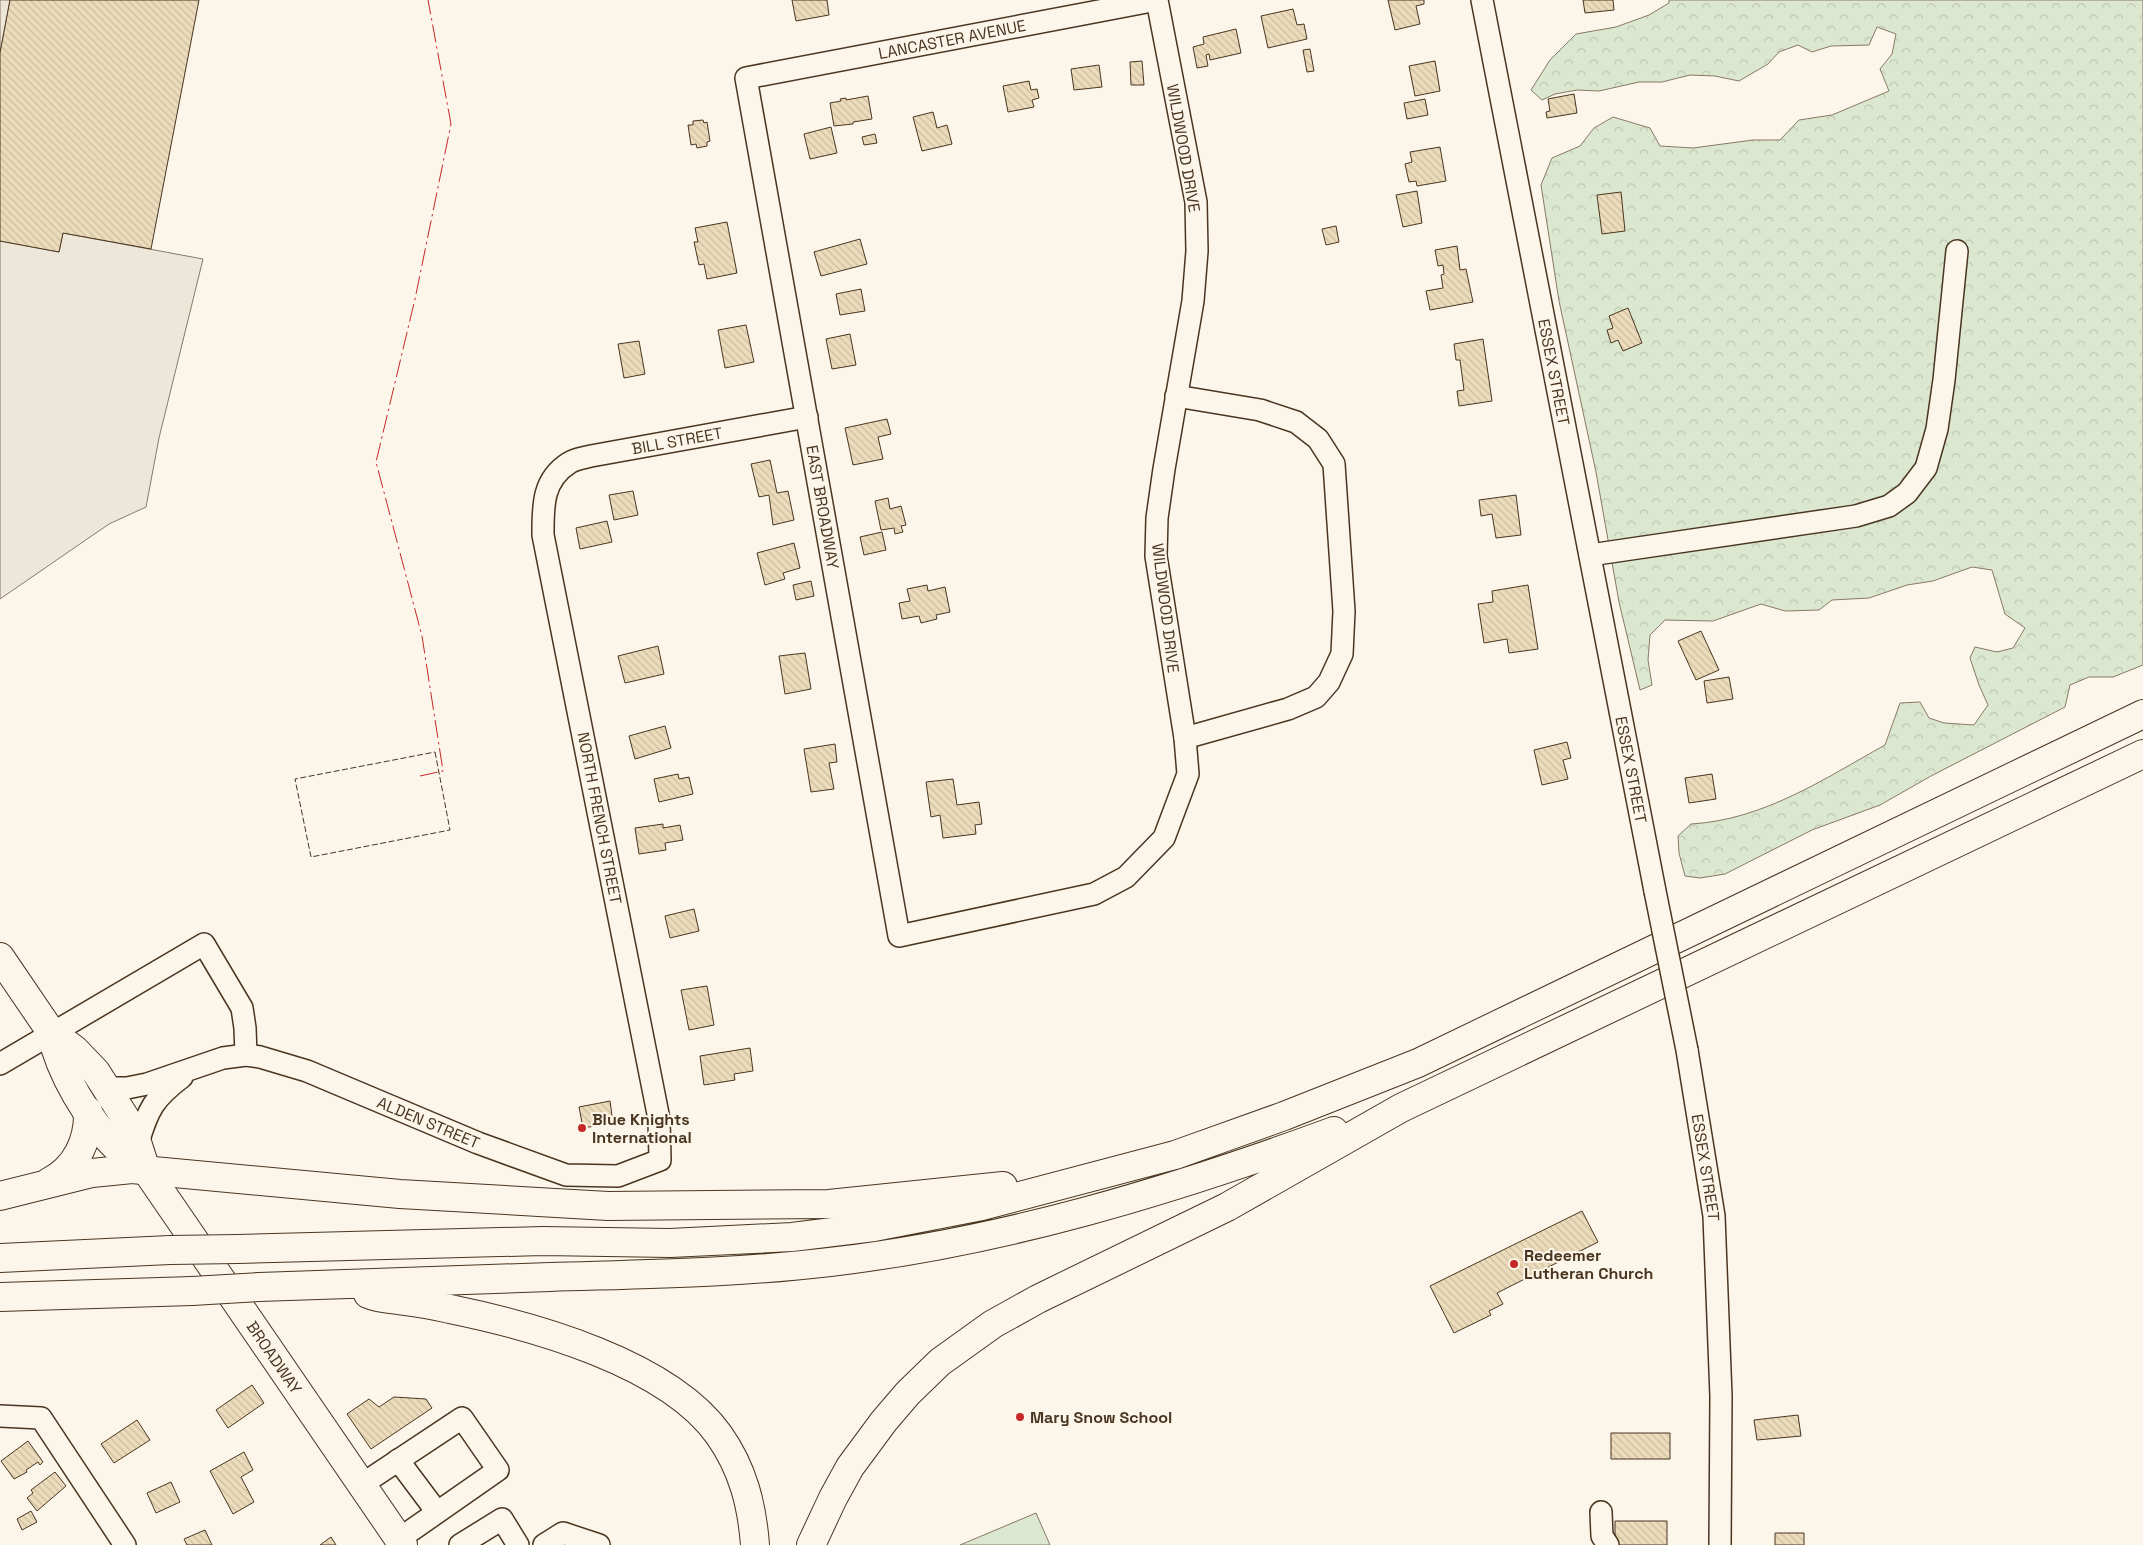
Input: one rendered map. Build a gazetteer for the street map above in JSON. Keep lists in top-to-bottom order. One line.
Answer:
{"streets":{"main road":["BROADWAY"],"street":["LANCASTER AVENUE","WILDWOOD DRIVE","ESSEX STREET","BILL STREET","EAST BROADWAY","NORTH FRENCH STREET","ALDEN STREET"]},"crossings":[["LANCASTER AVENUE","WILDWOOD DRIVE"],["LANCASTER AVENUE","EAST BROADWAY"],["WILDWOOD DRIVE","EAST BROADWAY"],["BILL STREET","EAST BROADWAY"],["BILL STREET","NORTH FRENCH STREET"],["NORTH FRENCH STREET","ALDEN STREET"],["ALDEN STREET","BROADWAY"]],"places":["Blue Knights International","Redeemer Lutheran Church","Mary Snow School"]}
